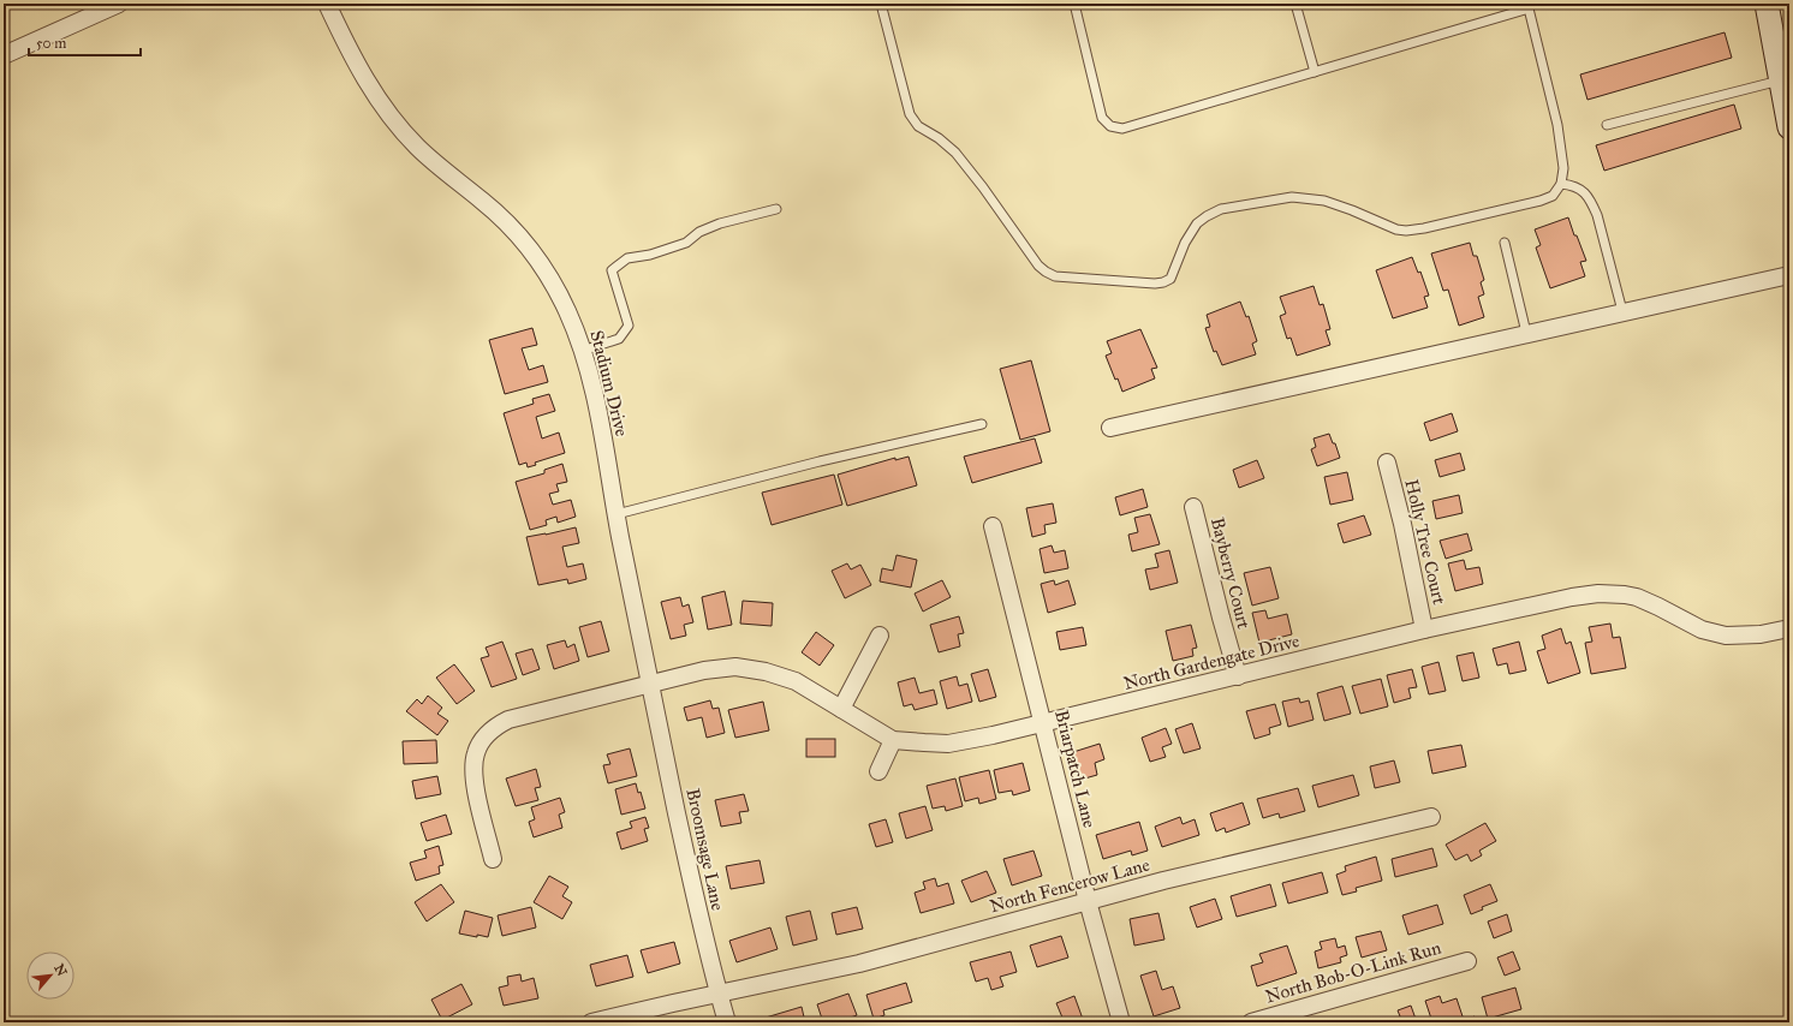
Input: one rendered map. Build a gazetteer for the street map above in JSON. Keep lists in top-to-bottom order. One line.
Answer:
{"streets":{"street":["Stadium Drive","Holly Tree Court","Bayberry Court","North Gardengate Drive","Briarpatch Lane","Broomsage Lane","North Fencerow Lane","North Bob-O-Link Run"]},"crossings":[["Stadium Drive","North Gardengate Drive"],["Stadium Drive","Broomsage Lane"],["Holly Tree Court","North Gardengate Drive"],["Bayberry Court","North Gardengate Drive"],["North Gardengate Drive","Briarpatch Lane"],["North Gardengate Drive","Broomsage Lane"],["Briarpatch Lane","North Fencerow Lane"],["Broomsage Lane","North Fencerow Lane"]],"scale_bar":"50 m","north":"top right"}
